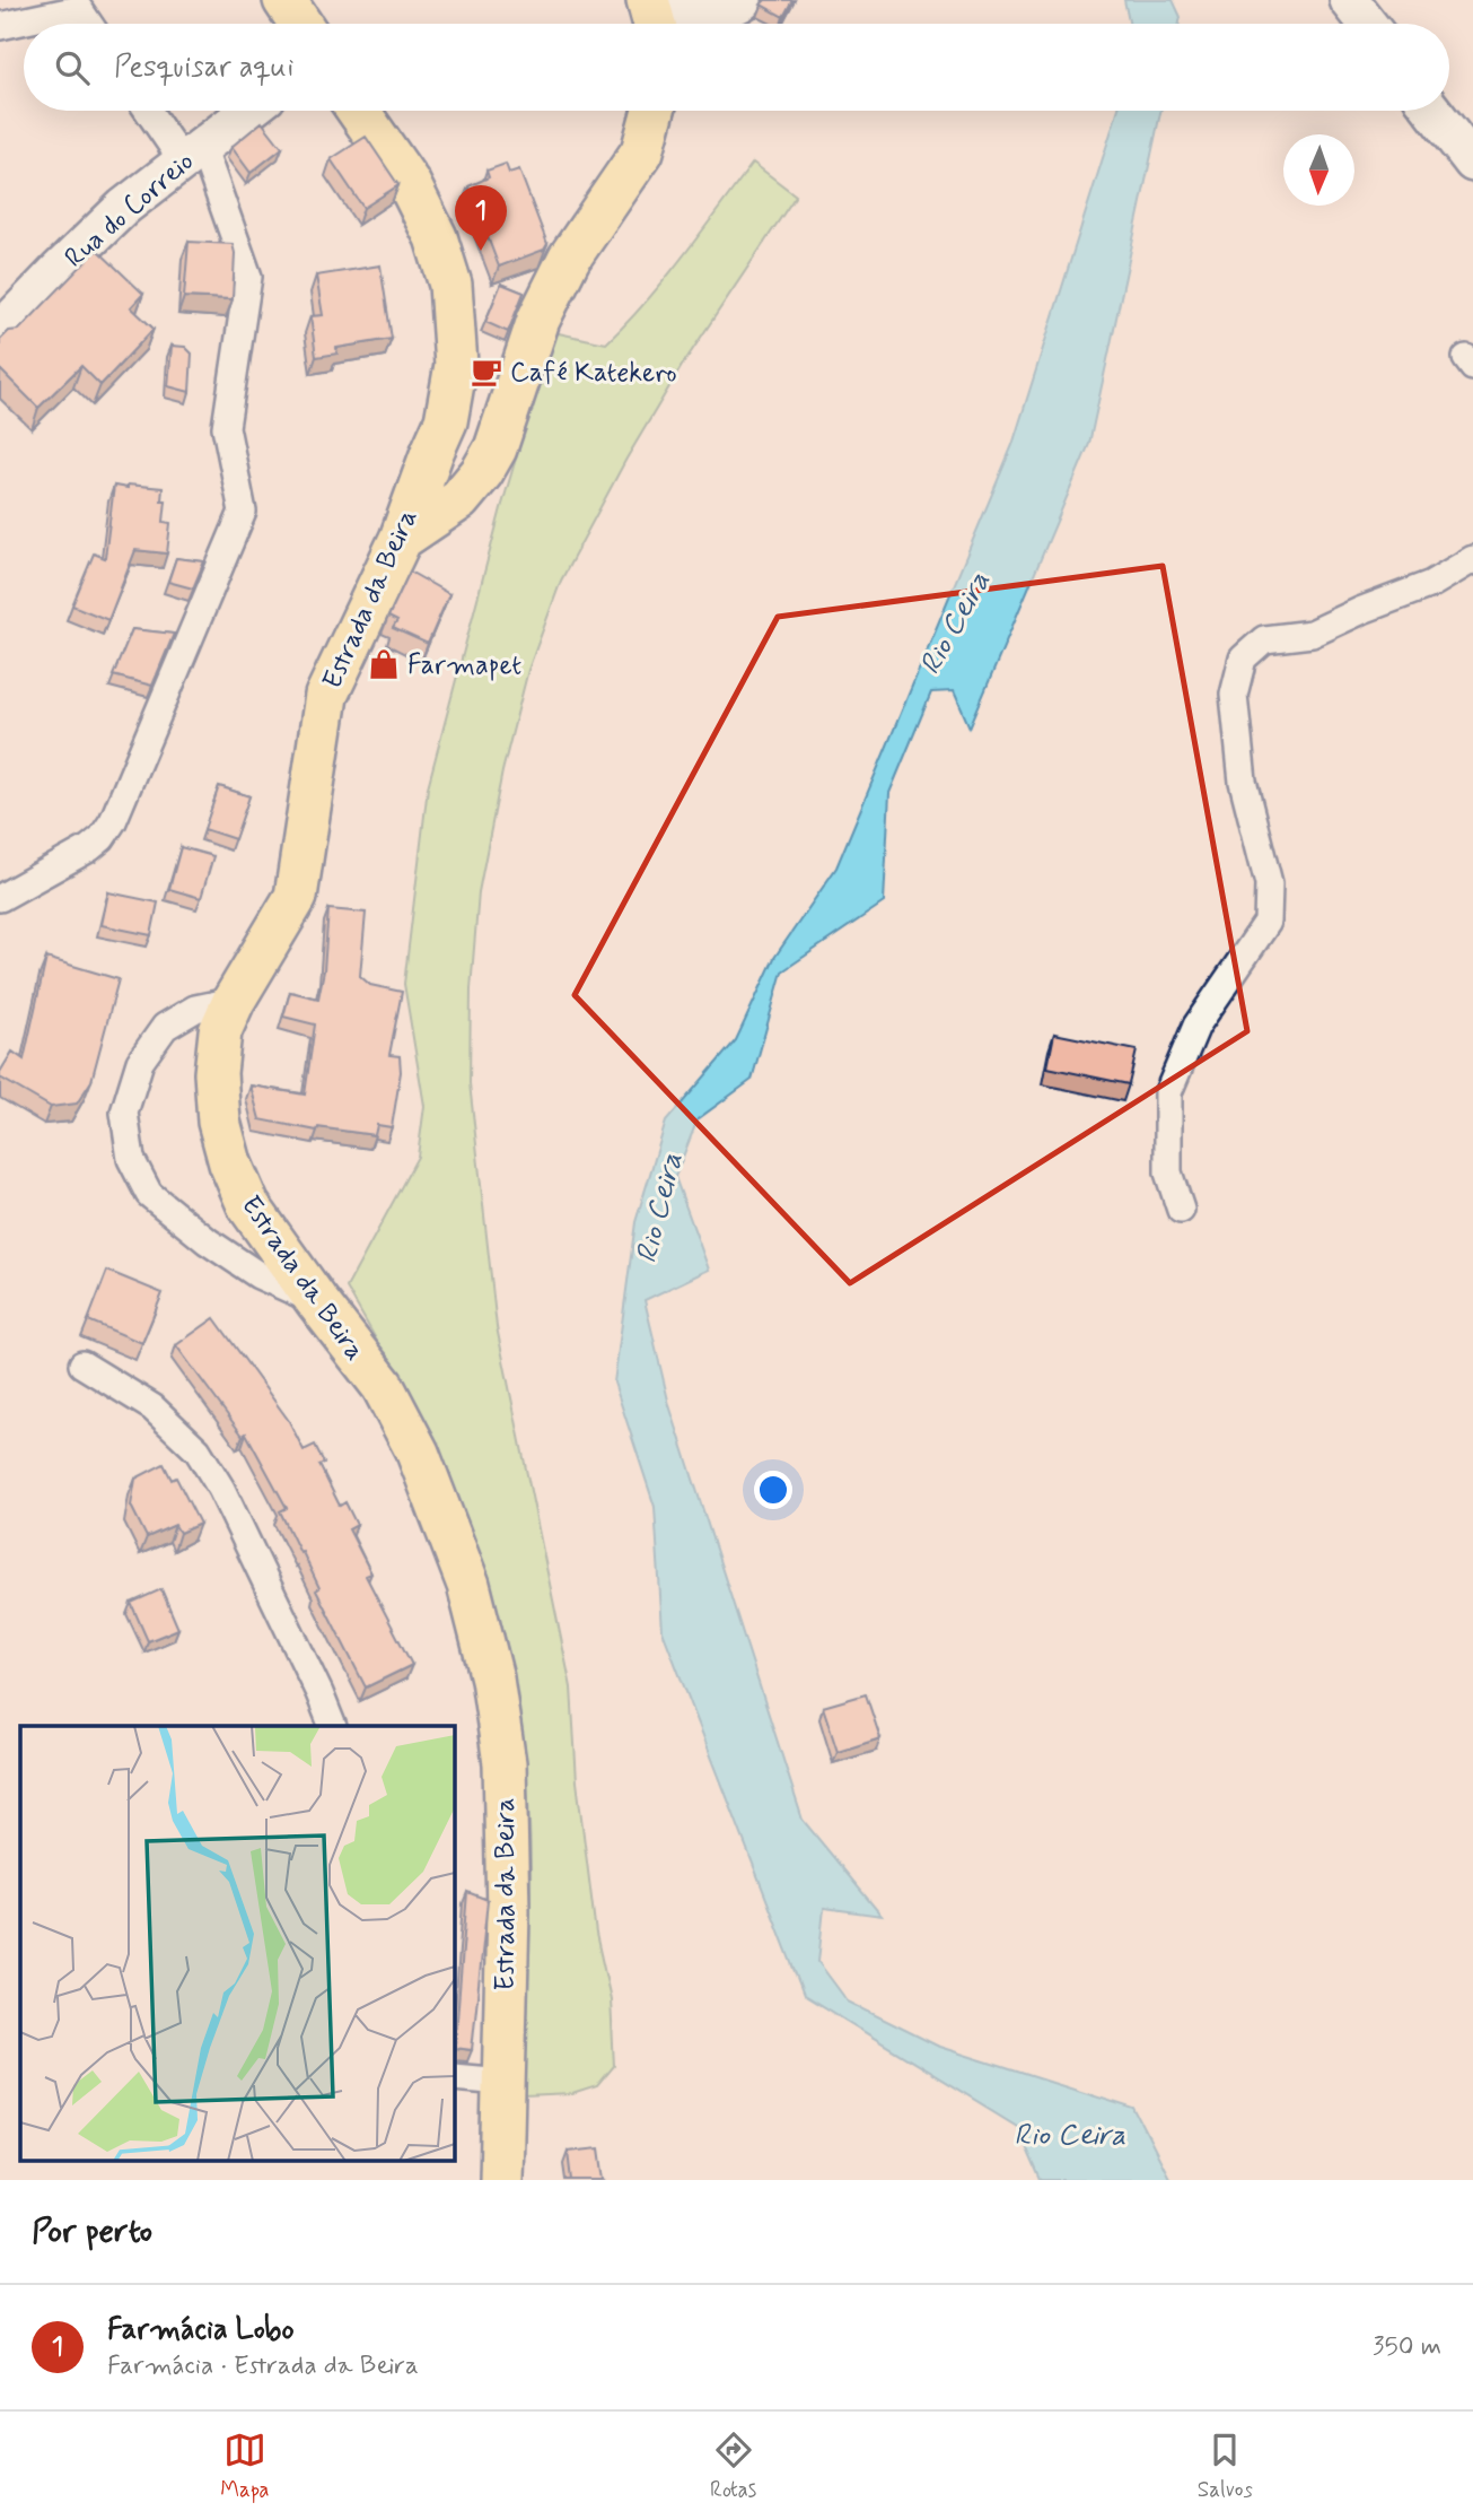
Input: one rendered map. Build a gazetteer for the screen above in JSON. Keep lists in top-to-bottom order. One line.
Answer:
{"streets":{"main road":["Rua do Correio","Estrada da Beira"]},"water":["Rio Ceira"],"places":{"cafe":["Café Katekero"],"shop":["Farmapet"]},"north":"bottom","page":{"search":"Pesquisar aqui","pins":"1","heading":"Por perto","list":[{"mark":"1","name":"Farmácia Lobo","note":"Farmácia · Estrada da Beira","value":"350 m"}],"nav":["Mapa","Rotas","Salvos"]}}
